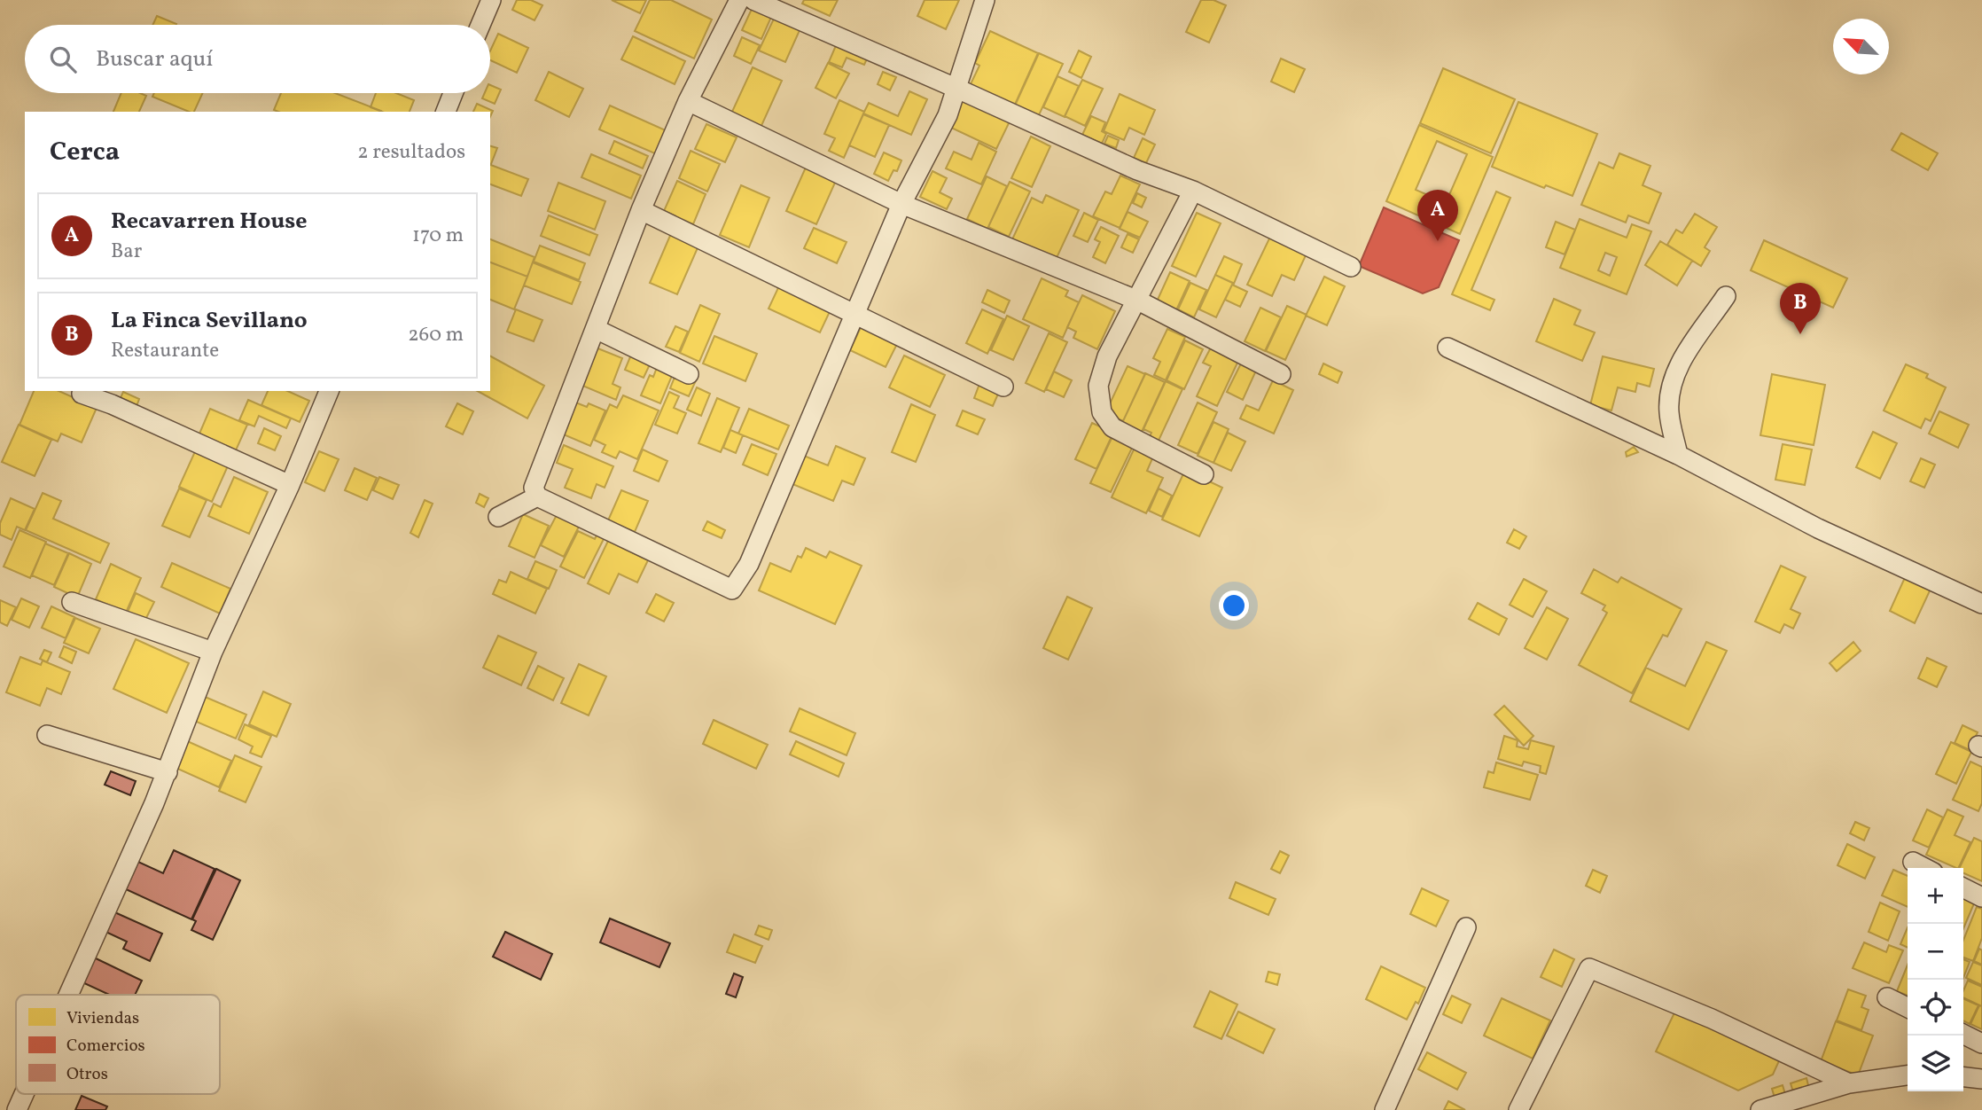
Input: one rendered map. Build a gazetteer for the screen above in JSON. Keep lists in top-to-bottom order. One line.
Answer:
{"legend":["Viviendas","Comercios","Otros"],"north":"top left","page":{"search":"Buscar aquí","heading":["Cerca","2 resultados"],"pins":["A","B"],"list":[{"mark":"A","name":"Recavarren House","note":"Bar","value":"170 m"},{"mark":"B","name":"La Finca Sevillano","note":"Restaurante","value":"260 m"}],"map_buttons":["+","−"]}}
